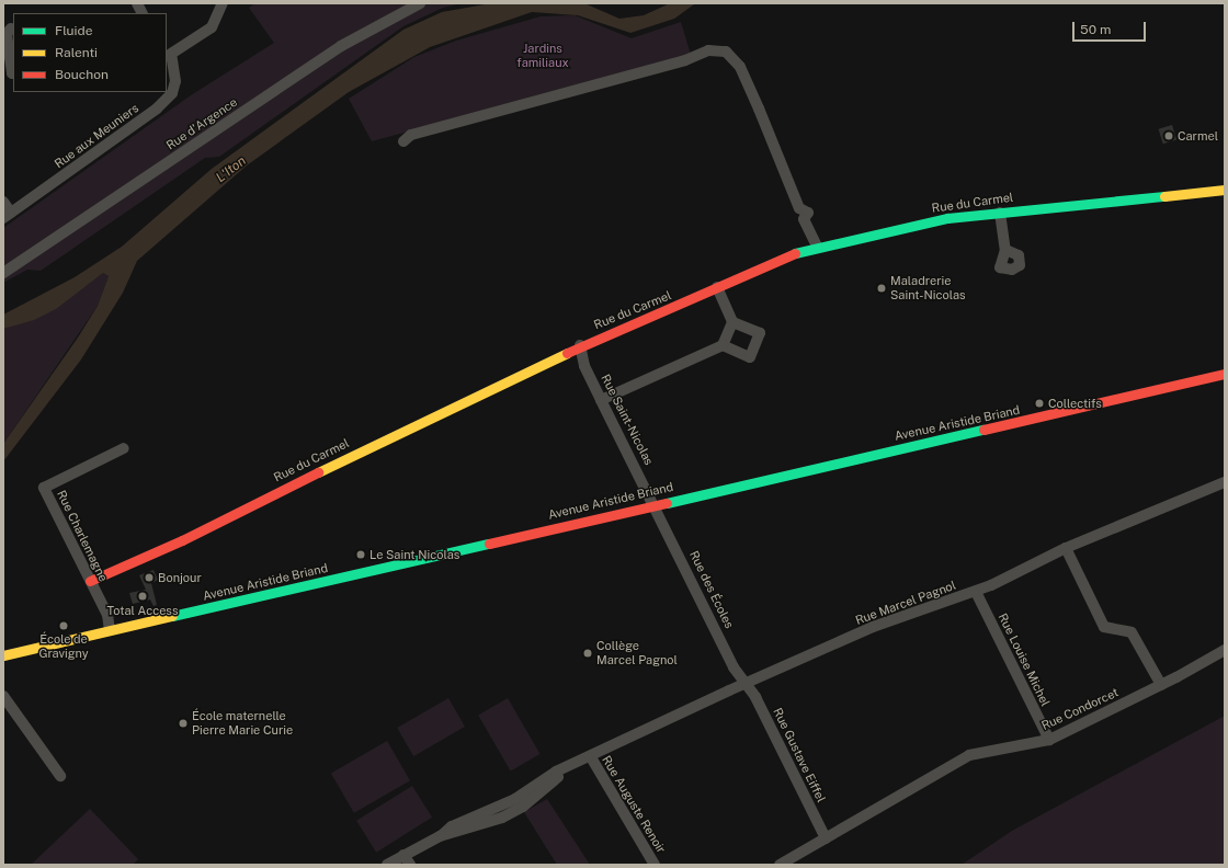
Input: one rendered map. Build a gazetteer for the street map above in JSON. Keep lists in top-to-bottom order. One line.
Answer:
{"streets":{"main road":["Rue du Carmel","Avenue Aristide Briand"],"street":["Rue d'Argence","Rue aux Meuniers","Rue Saint-Nicolas","Rue Charlemagne","Rue des Écoles","Rue Marcel Pagnol","Rue Louise Michel","Rue Condorcet","Rue Gustave Eiffel","Rue Auguste Renoir"]},"crossings":[["Rue du Carmel","Rue Saint-Nicolas"],["Rue du Carmel","Rue Charlemagne"],["Rue Saint-Nicolas","Avenue Aristide Briand"],["Rue Saint-Nicolas","Rue des Écoles"],["Avenue Aristide Briand","Rue Charlemagne"],["Avenue Aristide Briand","Rue des Écoles"],["Rue des Écoles","Rue Marcel Pagnol"],["Rue des Écoles","Rue Gustave Eiffel"],["Rue Marcel Pagnol","Rue Louise Michel"],["Rue Marcel Pagnol","Rue Gustave Eiffel"],["Rue Marcel Pagnol","Rue Auguste Renoir"],["Rue Louise Michel","Rue Condorcet"],["Rue Condorcet","Rue Gustave Eiffel"]],"water":["L'Iton"],"parks":["Jardins familiaux"],"places":["Carmel","Maladrerie Saint-Nicolas","Collectifs","Le Saint Nicolas","Bonjour","Total Access","École de Gravigny","Collège Marcel Pagnol","École maternelle Pierre Marie Curie"],"legend":["Fluide","Ralenti","Bouchon"],"scale_bar":"50 m"}
